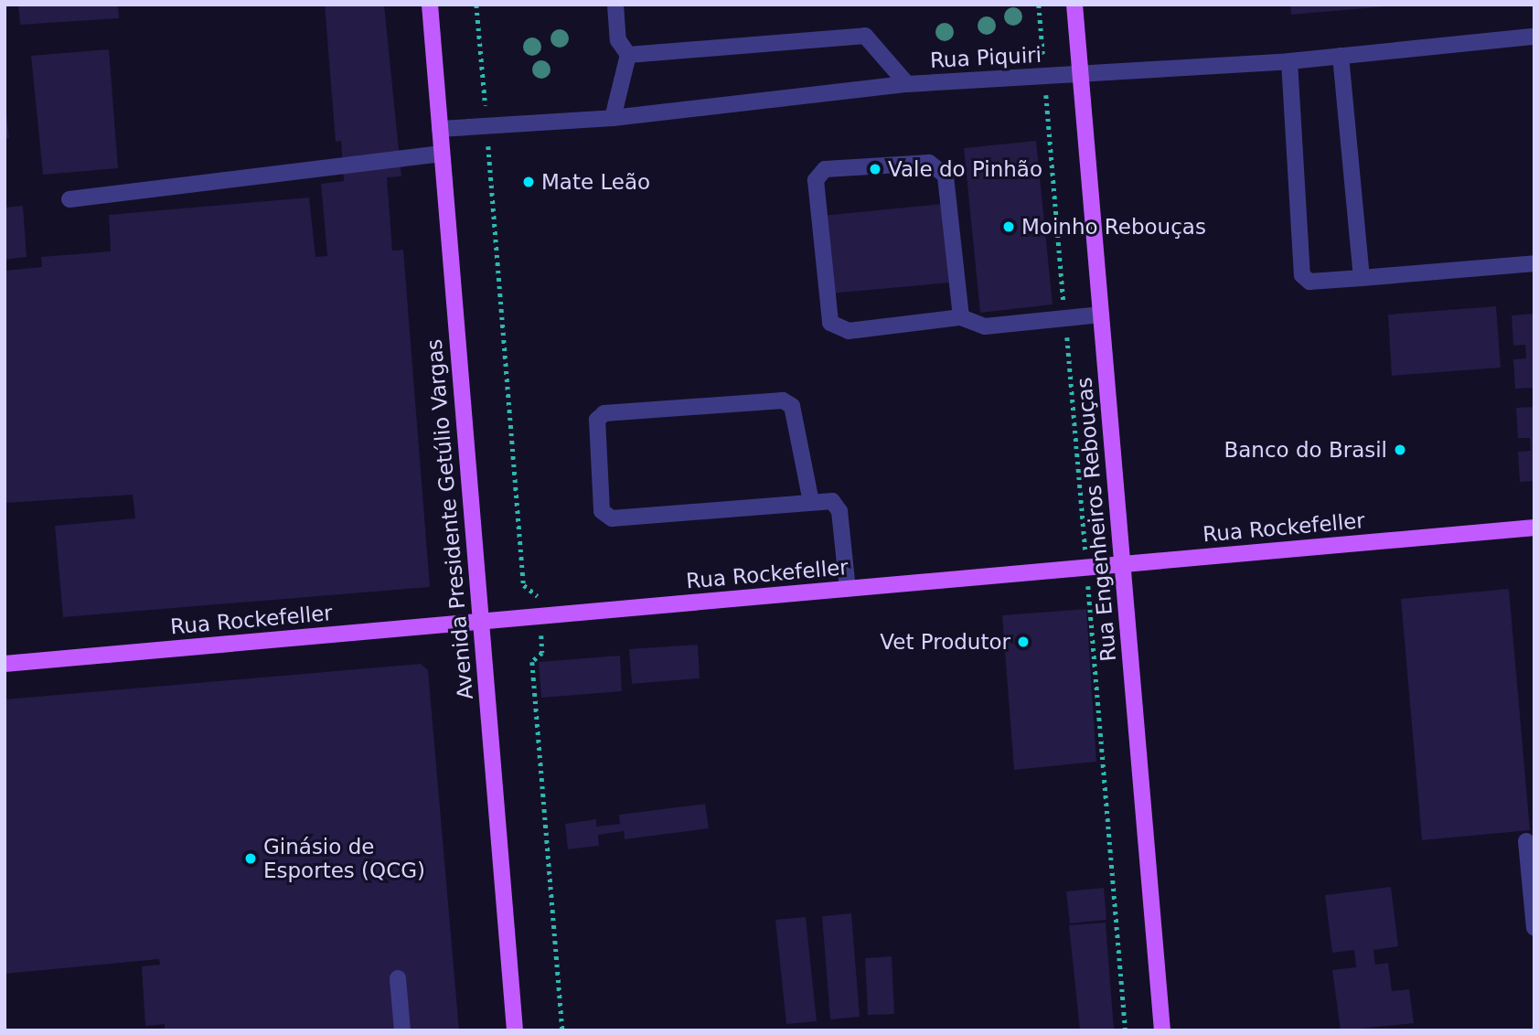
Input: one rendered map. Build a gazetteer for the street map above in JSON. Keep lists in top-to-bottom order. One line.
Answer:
{"streets":{"main road":["Avenida Presidente Getúlio Vargas","Rua Engenheiros Rebouças","Rua Rockefeller"],"street":["Rua Piquiri"]},"crossings":[["Rua Piquiri","Avenida Presidente Getúlio Vargas"],["Rua Piquiri","Rua Engenheiros Rebouças"],["Avenida Presidente Getúlio Vargas","Rua Rockefeller"],["Rua Engenheiros Rebouças","Rua Rockefeller"]],"places":["Vale do Pinhão","Mate Leão","Moinho Rebouças","Banco do Brasil","Vet Produtor","Ginásio de Esportes (QCG)"]}
